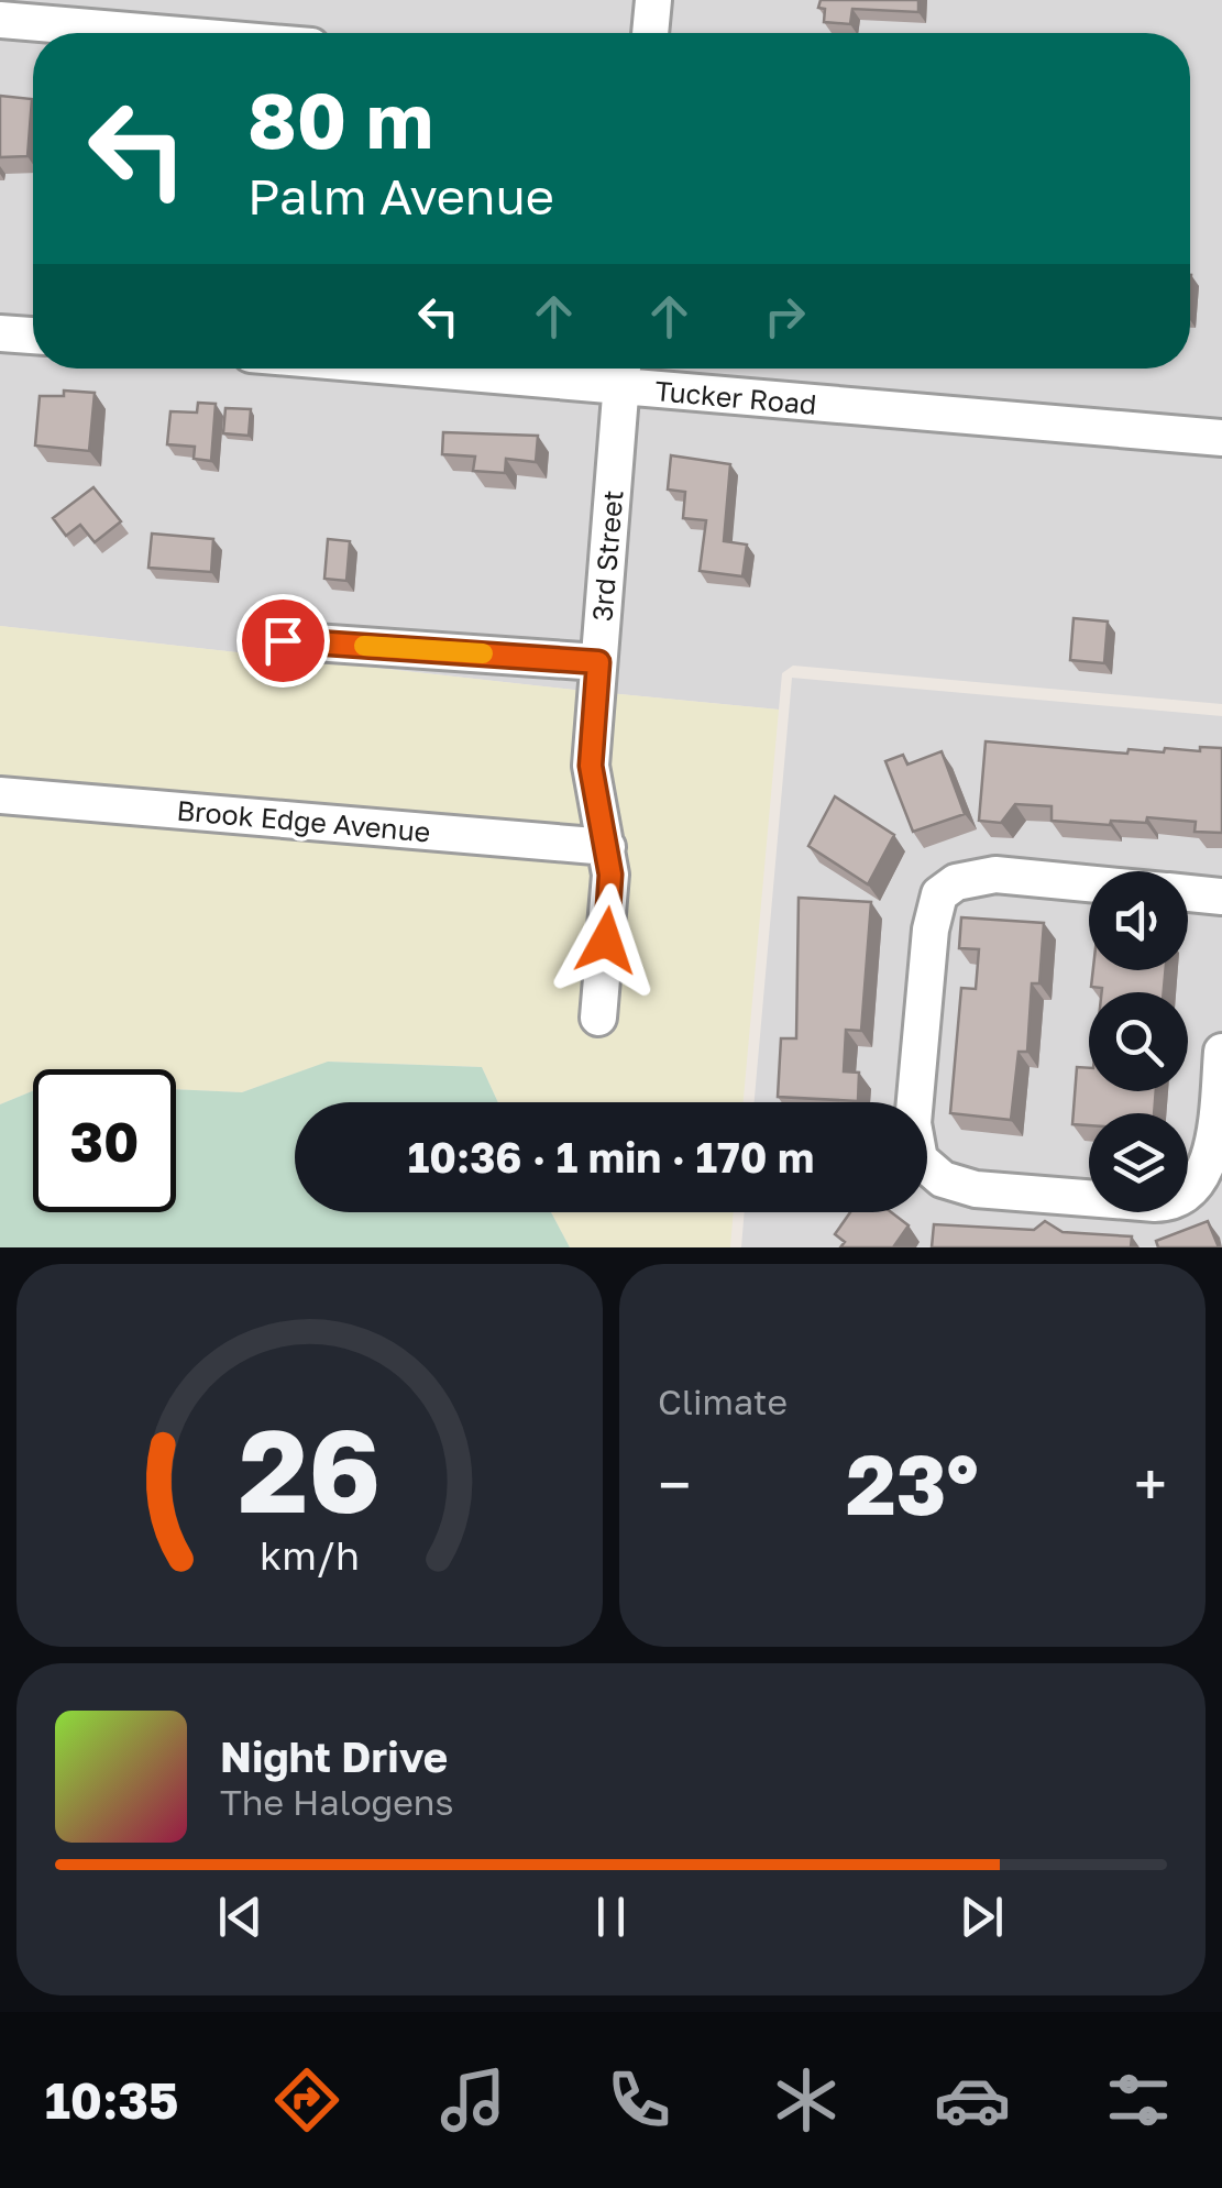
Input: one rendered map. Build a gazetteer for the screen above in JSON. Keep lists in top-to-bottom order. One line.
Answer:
{"streets":{"street":["Tucker Road","3rd Street","Brook Edge Avenue"]},"crossings":[["Tucker Road","3rd Street"],["3rd Street","Brook Edge Avenue"]],"page":{"turn":["80 m","Palm Avenue"],"limit":"30","trip":"10:36 · 1 min · 170 m","tile":"Climate","heat":["−","23°","+"],"song":["Night Drive","The Halogens"],"tabs":"10:35","gauge":["26","km/h"]}}
